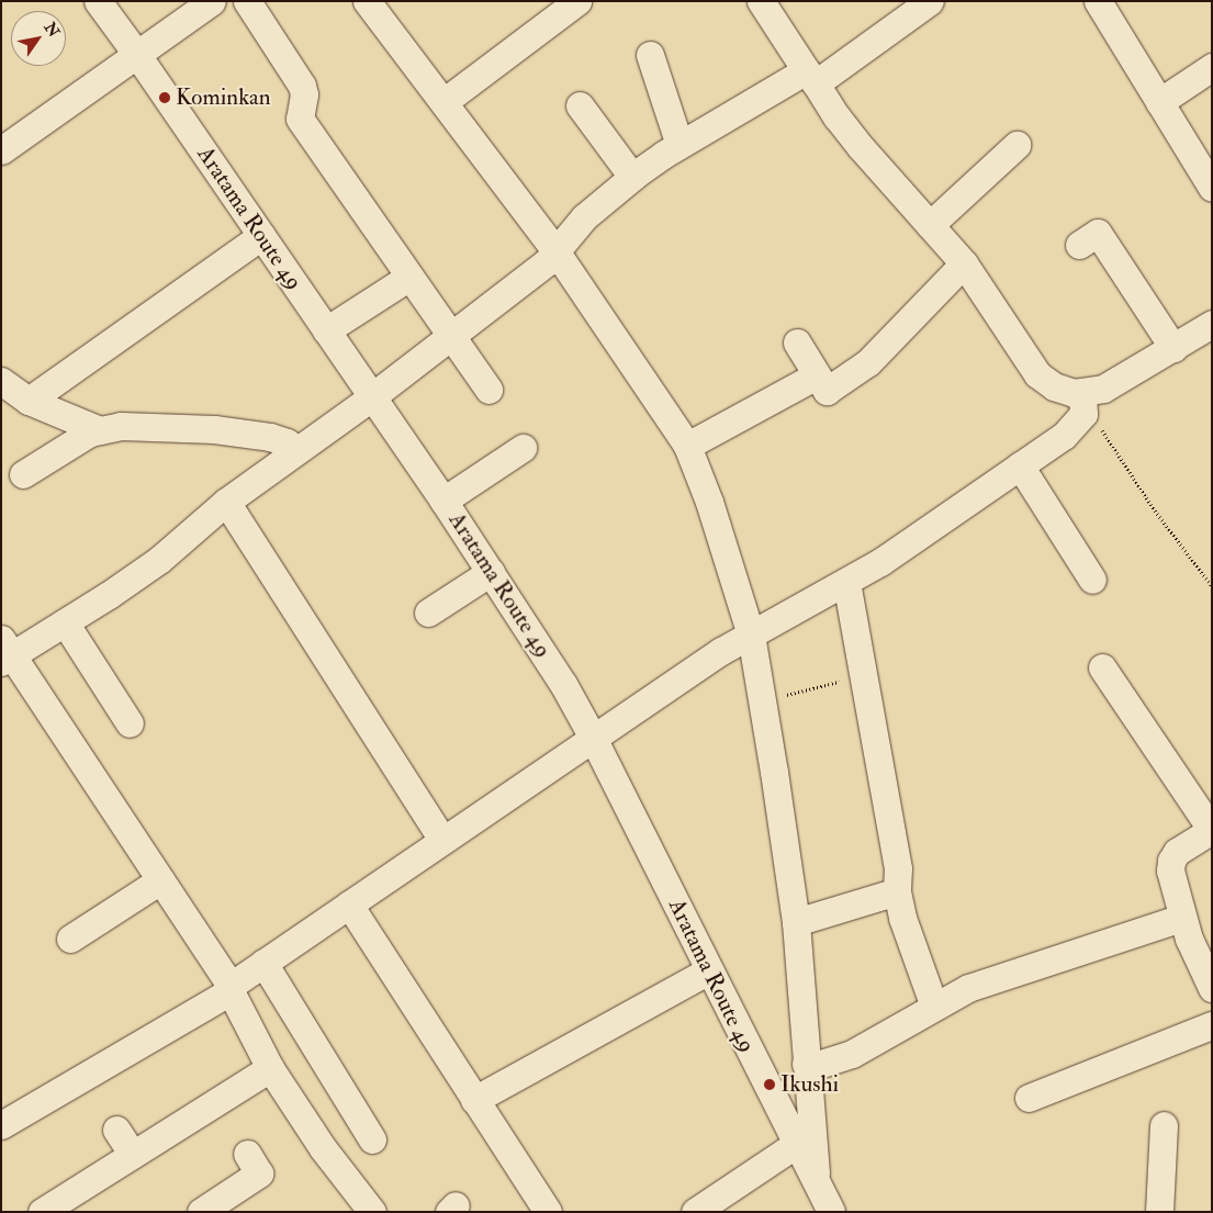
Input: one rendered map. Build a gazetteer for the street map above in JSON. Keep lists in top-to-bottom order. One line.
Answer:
{"streets":{"street":["Aratama Route 49"]},"places":["Kominkan","Ikushi"],"north":"top right"}
